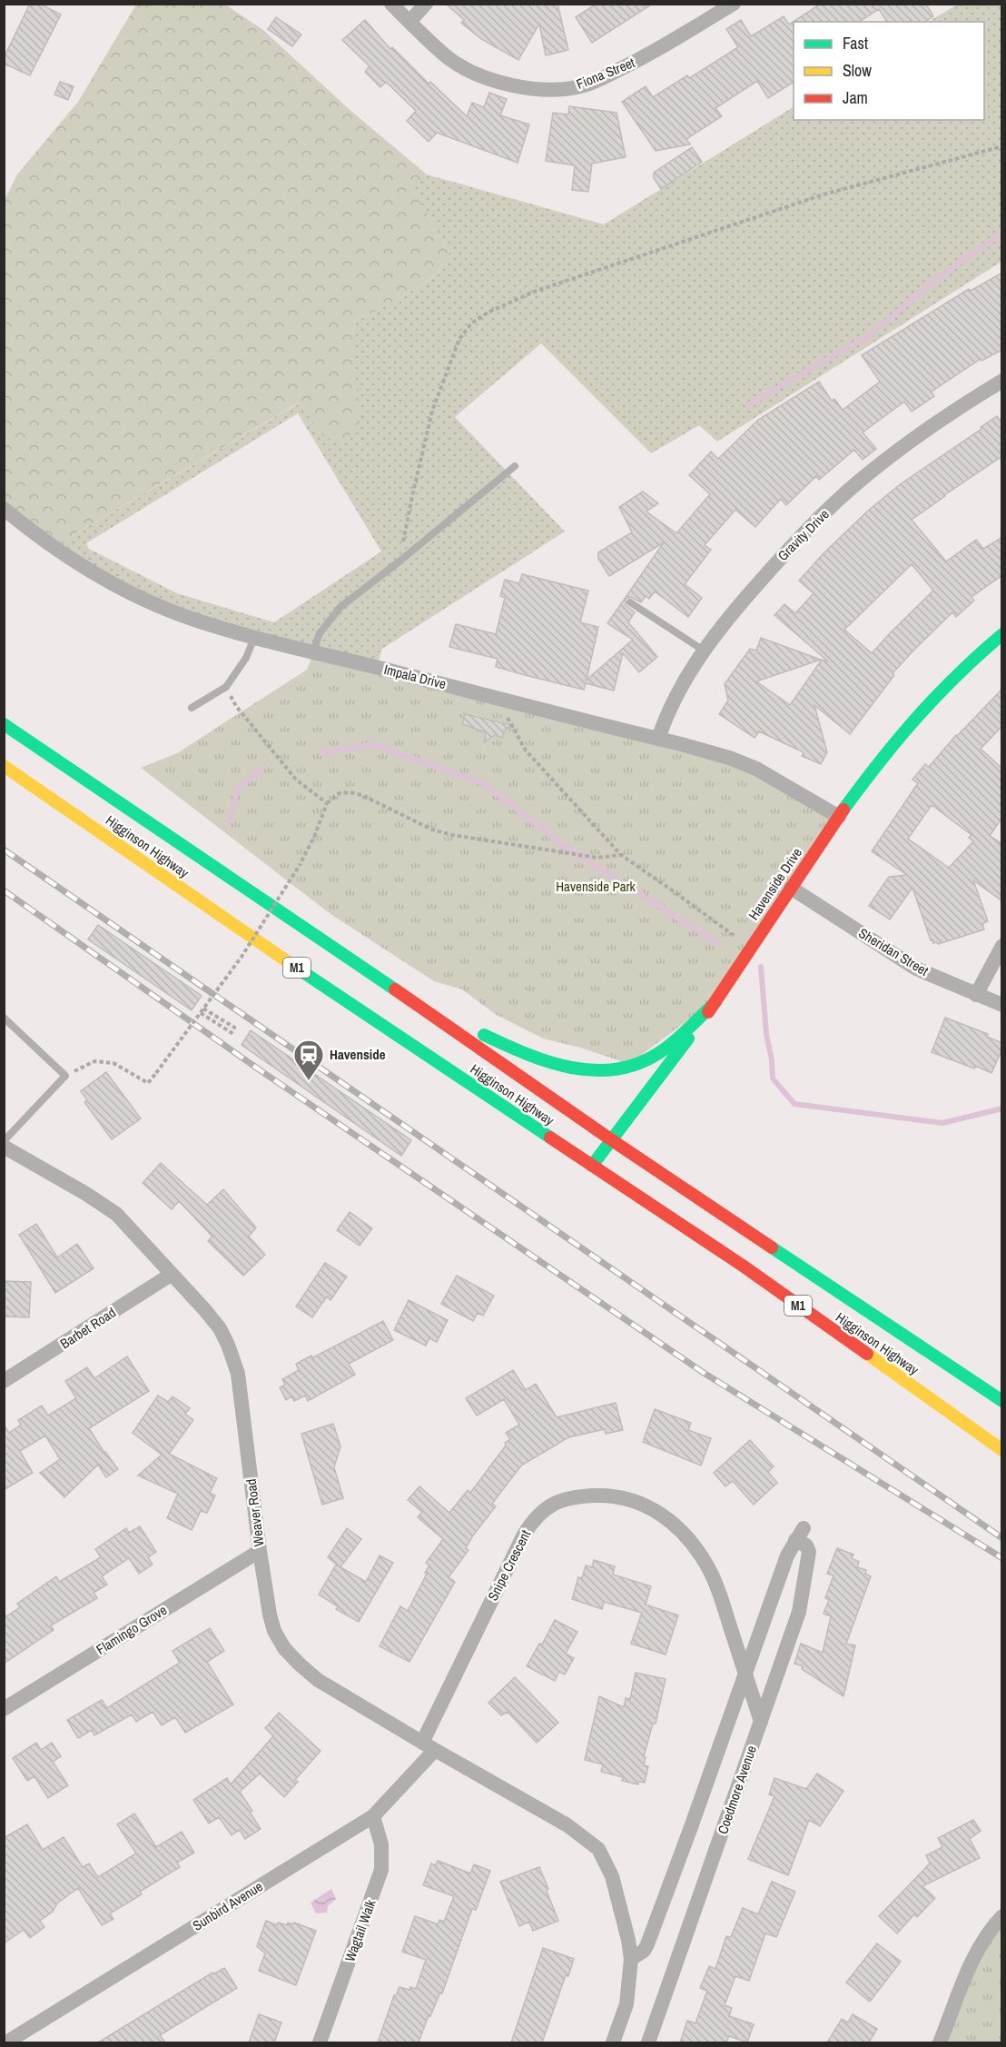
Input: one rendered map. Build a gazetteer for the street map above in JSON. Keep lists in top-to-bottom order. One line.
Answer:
{"streets":{"main road":["Higginson Highway","Havenside Drive","M1"],"street":["Fiona Street","Gravity Drive","Impala Drive","Sheridan Street","Barbet Road","Weaver Road","Snipe Crescent","Flamingo Grove","Coedmore Avenue","Sunbird Avenue","Wagtail Walk"]},"crossings":[["Gravity Drive","Impala Drive"],["Impala Drive","Havenside Drive"],["Higginson Highway","Havenside Drive"],["Havenside Drive","Sheridan Street"],["Barbet Road","Weaver Road"],["Weaver Road","Snipe Crescent"],["Weaver Road","Flamingo Grove"],["Weaver Road","Sunbird Avenue"],["Snipe Crescent","Coedmore Avenue"],["Snipe Crescent","Sunbird Avenue"],["Sunbird Avenue","Wagtail Walk"]],"parks":["Havenside Park"],"places":{"station":["Havenside"]},"legend":["Fast","Slow","Jam"]}
